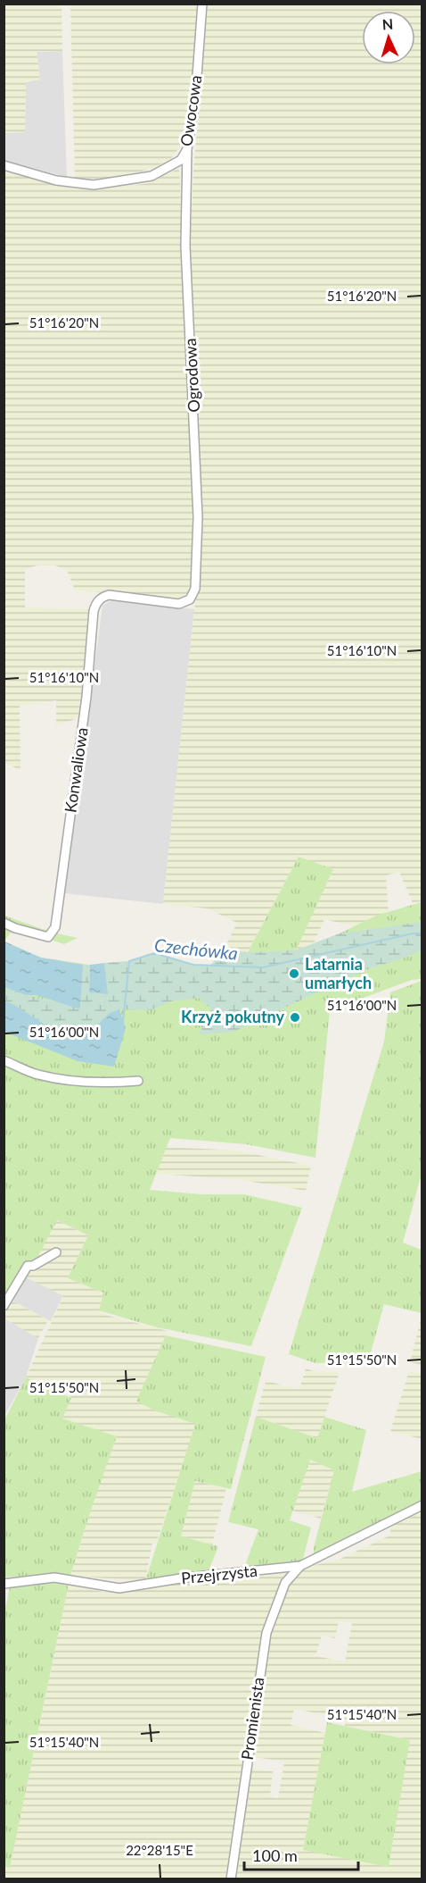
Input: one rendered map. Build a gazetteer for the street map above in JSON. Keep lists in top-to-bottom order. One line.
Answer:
{"streets":{"street":["Owocowa","Ogrodowa","Konwaliowa","Przejrzysta","Promienista"]},"crossings":[["Owocowa","Ogrodowa"],["Ogrodowa","Konwaliowa"],["Przejrzysta","Promienista"]],"water":["Czechówka"],"places":["Latarnia umarłych","Krzyż pokutny"],"scale_bar":"100 m","north":"top","coordinates":["51°16'20\"N","51°16'10\"N","51°16'00\"N","51°15'50\"N","51°15'40\"N","22°28'15\"E"]}
